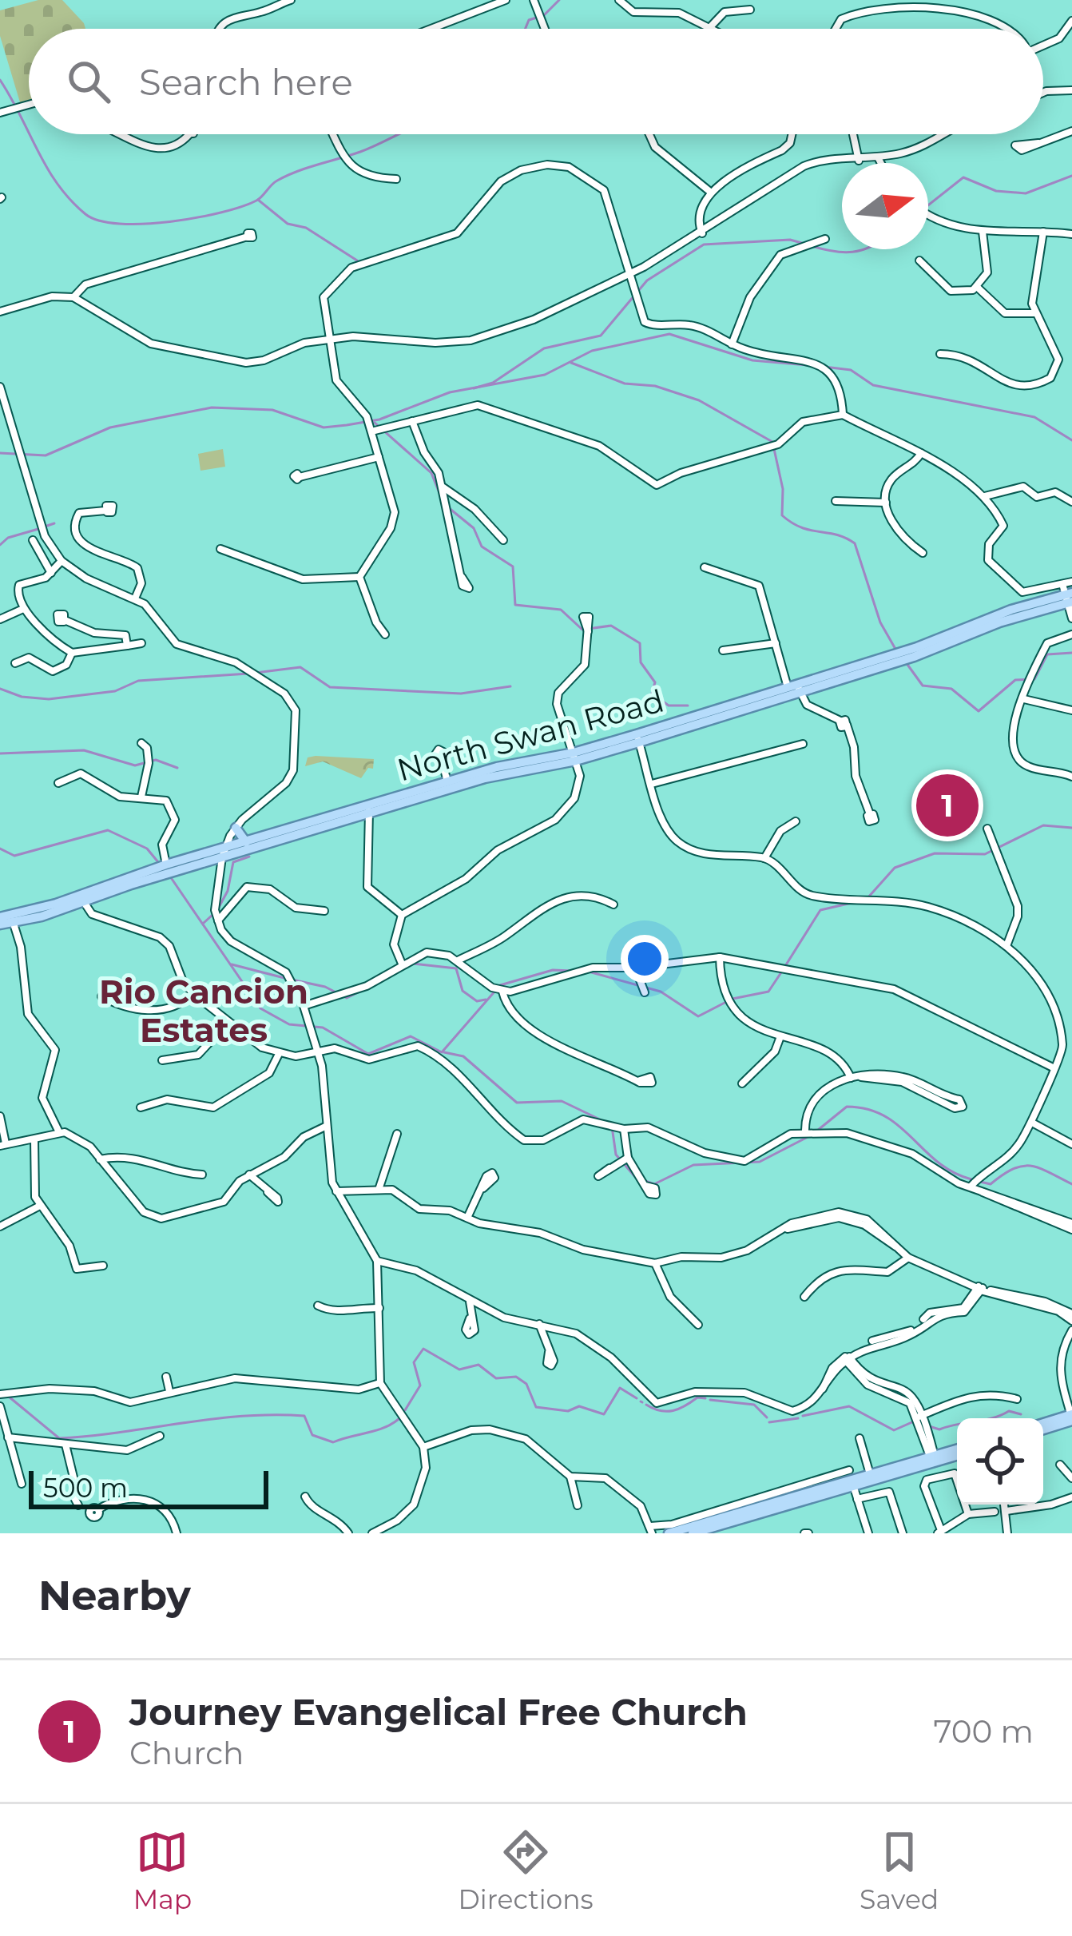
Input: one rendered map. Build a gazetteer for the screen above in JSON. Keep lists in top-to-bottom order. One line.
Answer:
{"streets":{"main road":["North Swan Road"]},"districts":["Rio Cancion Estates"],"scale_bar":"500 m","north":"right","page":{"search":"Search here","pins":"1","scale":"500 m","heading":"Nearby","list":[{"mark":"1","name":"Journey Evangelical Free Church","note":"Church","value":"700 m"}],"nav":["Map","Directions","Saved"]}}
